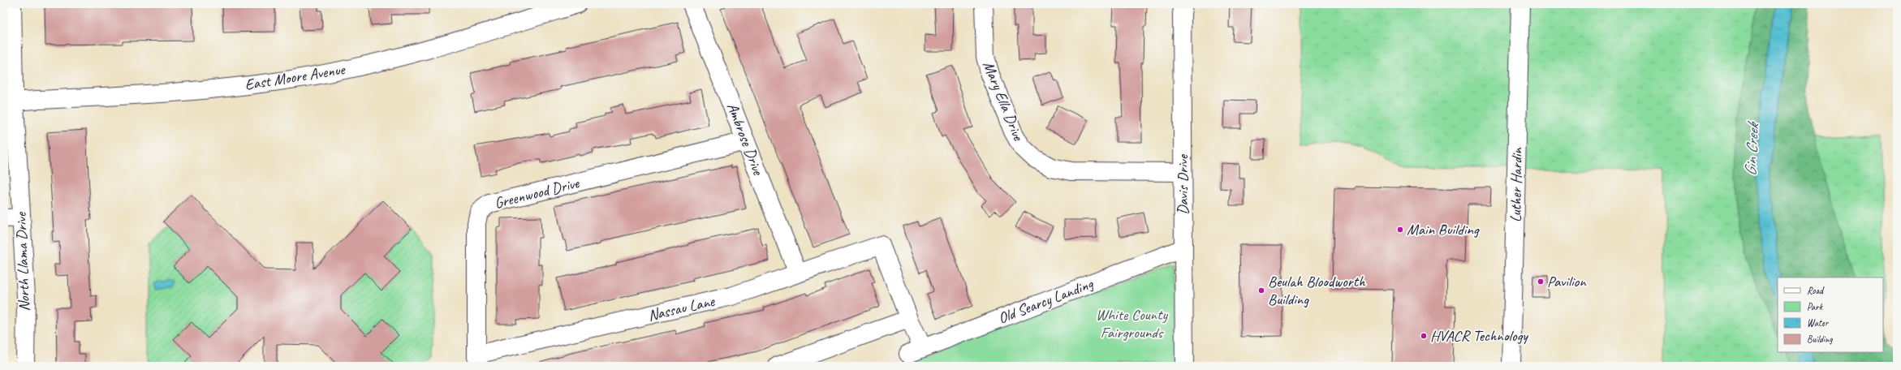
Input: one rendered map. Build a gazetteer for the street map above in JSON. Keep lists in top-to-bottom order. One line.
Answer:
{"streets":{"street":["East Moore Avenue","Mary Ella Drive","Ambrose Drive","Davis Drive","Luther Hardin","Greenwood Drive","North Llama Drive","Old Searcy Landing","Nassau Lane"]},"crossings":[["East Moore Avenue","North Llama Drive"],["Mary Ella Drive","Davis Drive"],["Ambrose Drive","Greenwood Drive"],["Ambrose Drive","Nassau Lane"],["Davis Drive","Old Searcy Landing"],["Greenwood Drive","Nassau Lane"],["Old Searcy Landing","Nassau Lane"]],"water":["Gin Creek"],"parks":["White County Fairgrounds"],"places":["Main Building","Pavilion","Beulah Bloodworth Building","HVACR Technology"],"legend":["Road","Park","Water","Building"]}
